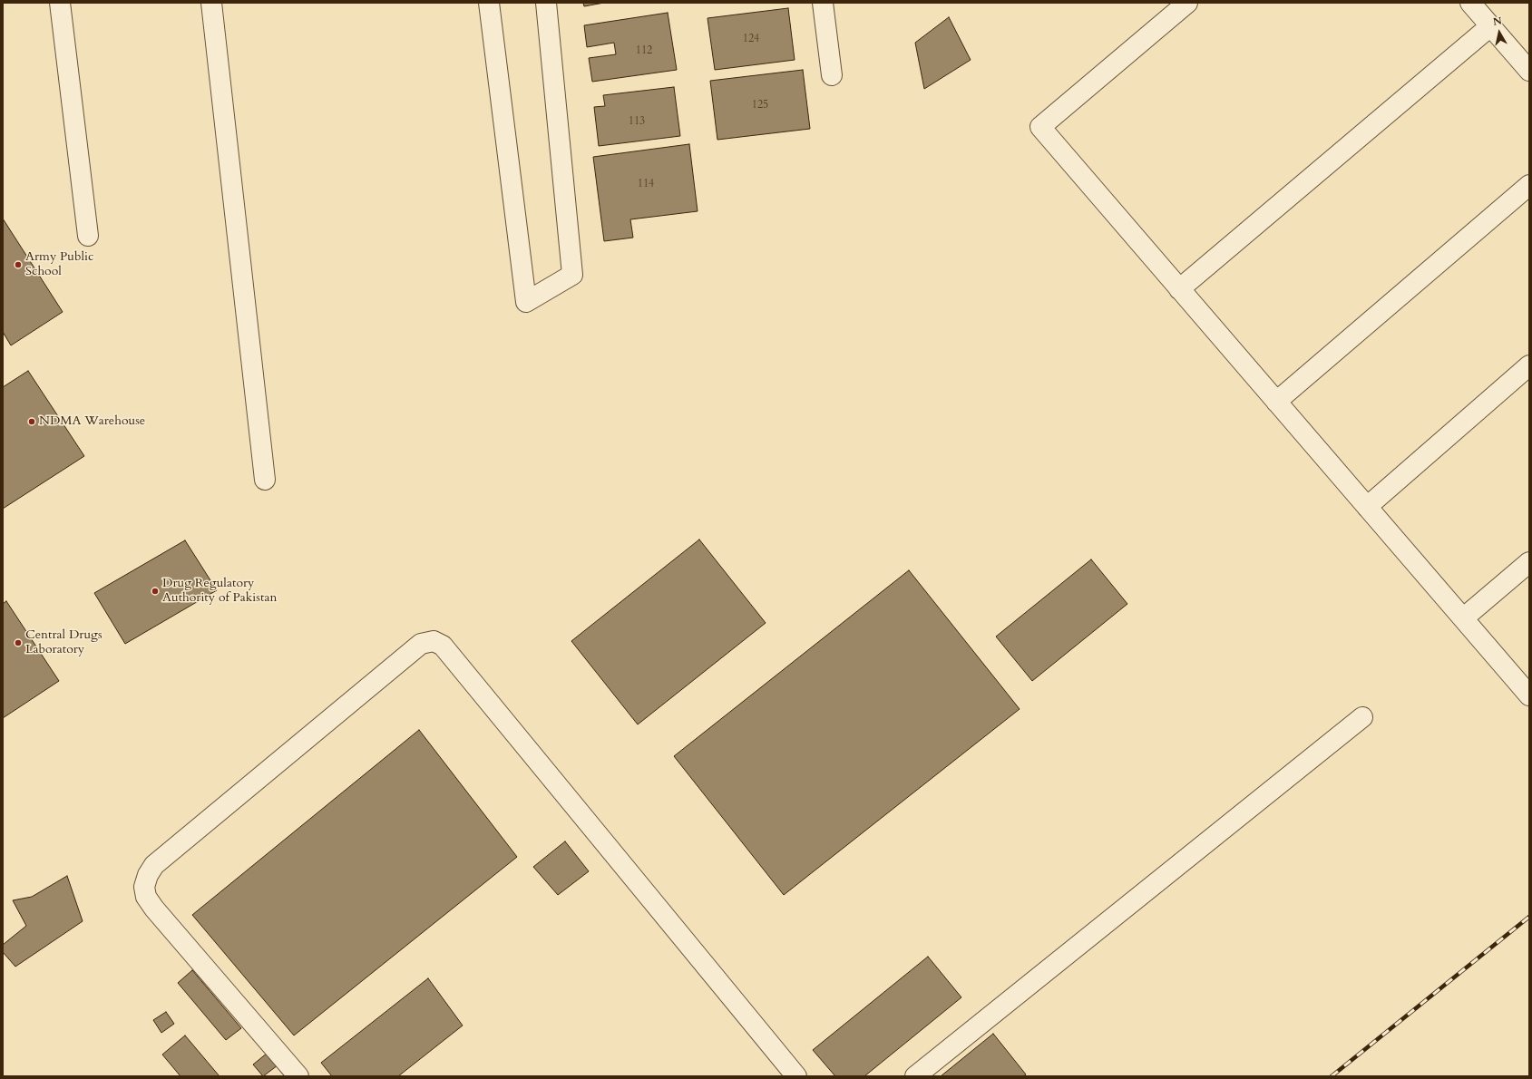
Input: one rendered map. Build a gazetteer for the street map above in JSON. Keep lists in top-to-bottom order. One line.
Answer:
{"places":["Army Public School","NDMA Warehouse","Drug Regulatory Authority of Pakistan","Central Drugs Laboratory"],"house_numbers":["124","112","125","113","114"],"north":"top"}
